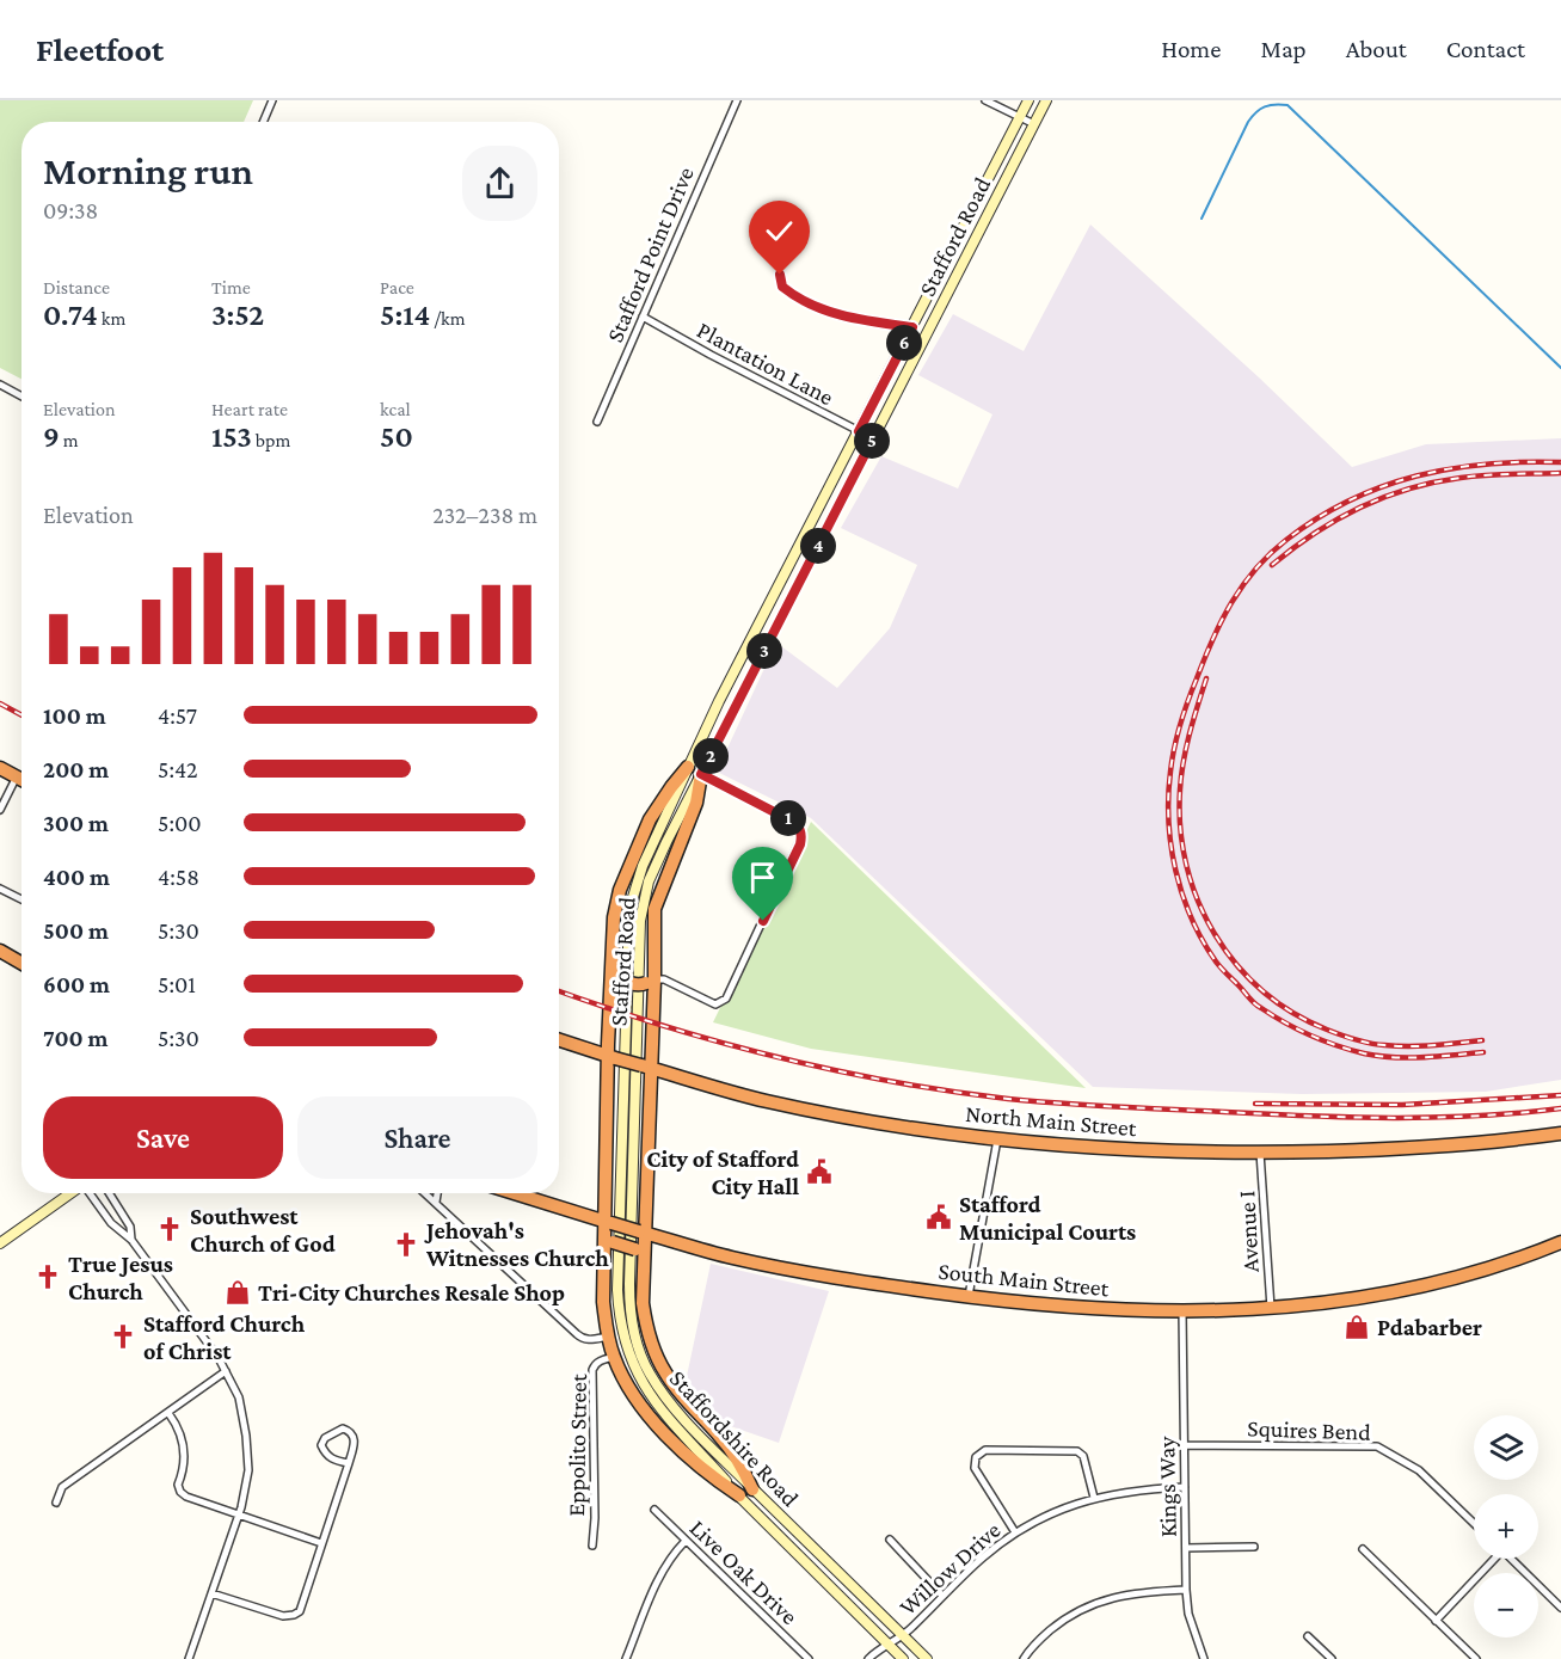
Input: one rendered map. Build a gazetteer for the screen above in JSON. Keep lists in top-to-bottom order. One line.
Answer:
{"streets":{"highway":["North Main Street","South Main Street"],"main road":["Stafford Road","Staffordshire Road"],"street":["Stafford Point Drive","Plantation Lane","Avenue I","Squires Bend","Eppolito Street","Kings Way","Willow Drive","Live Oak Drive"]},"crossings":[["Stafford Road","Plantation Lane"],["Stafford Road","Staffordshire Road"],["Stafford Point Drive","Plantation Lane"],["North Main Street","Avenue I"],["Avenue I","South Main Street"],["South Main Street","Kings Way"],["Squires Bend","Kings Way"],["Staffordshire Road","Willow Drive"],["Kings Way","Willow Drive"]],"places":{"public building":["City of Stafford City Hall","Stafford Municipal Courts"],"church":["Southwest Church of God","Jehovah's Witnesses Church","True Jesus Church","Stafford Church of Christ"],"shop":["Tri-City Churches Resale Shop","Pdabarber"]},"page":{"header":"Fleetfoot","nav":["Home","Map","About","Contact"],"heading":["Morning run","09:38"],"stats":[["Distance","0.74 km"],["Time","3:52"],["Pace","5:14 /km"],["Elevation","9 m"],["Heart rate","153 bpm"],["kcal","50"]],"pins":["6","5","4","3","2","1"],"chart":["Elevation","232–238 m"],"list":[{"name":"100 m","note":"4:57"},{"name":"200 m","note":"5:42"},{"name":"300 m","note":"5:00"},{"name":"400 m","note":"4:58"},{"name":"500 m","note":"5:30"},{"name":"600 m","note":"5:01"},{"name":"700 m","note":"5:30"}],"buttons":["Save","Share"],"map_buttons":["+","−"]}}
